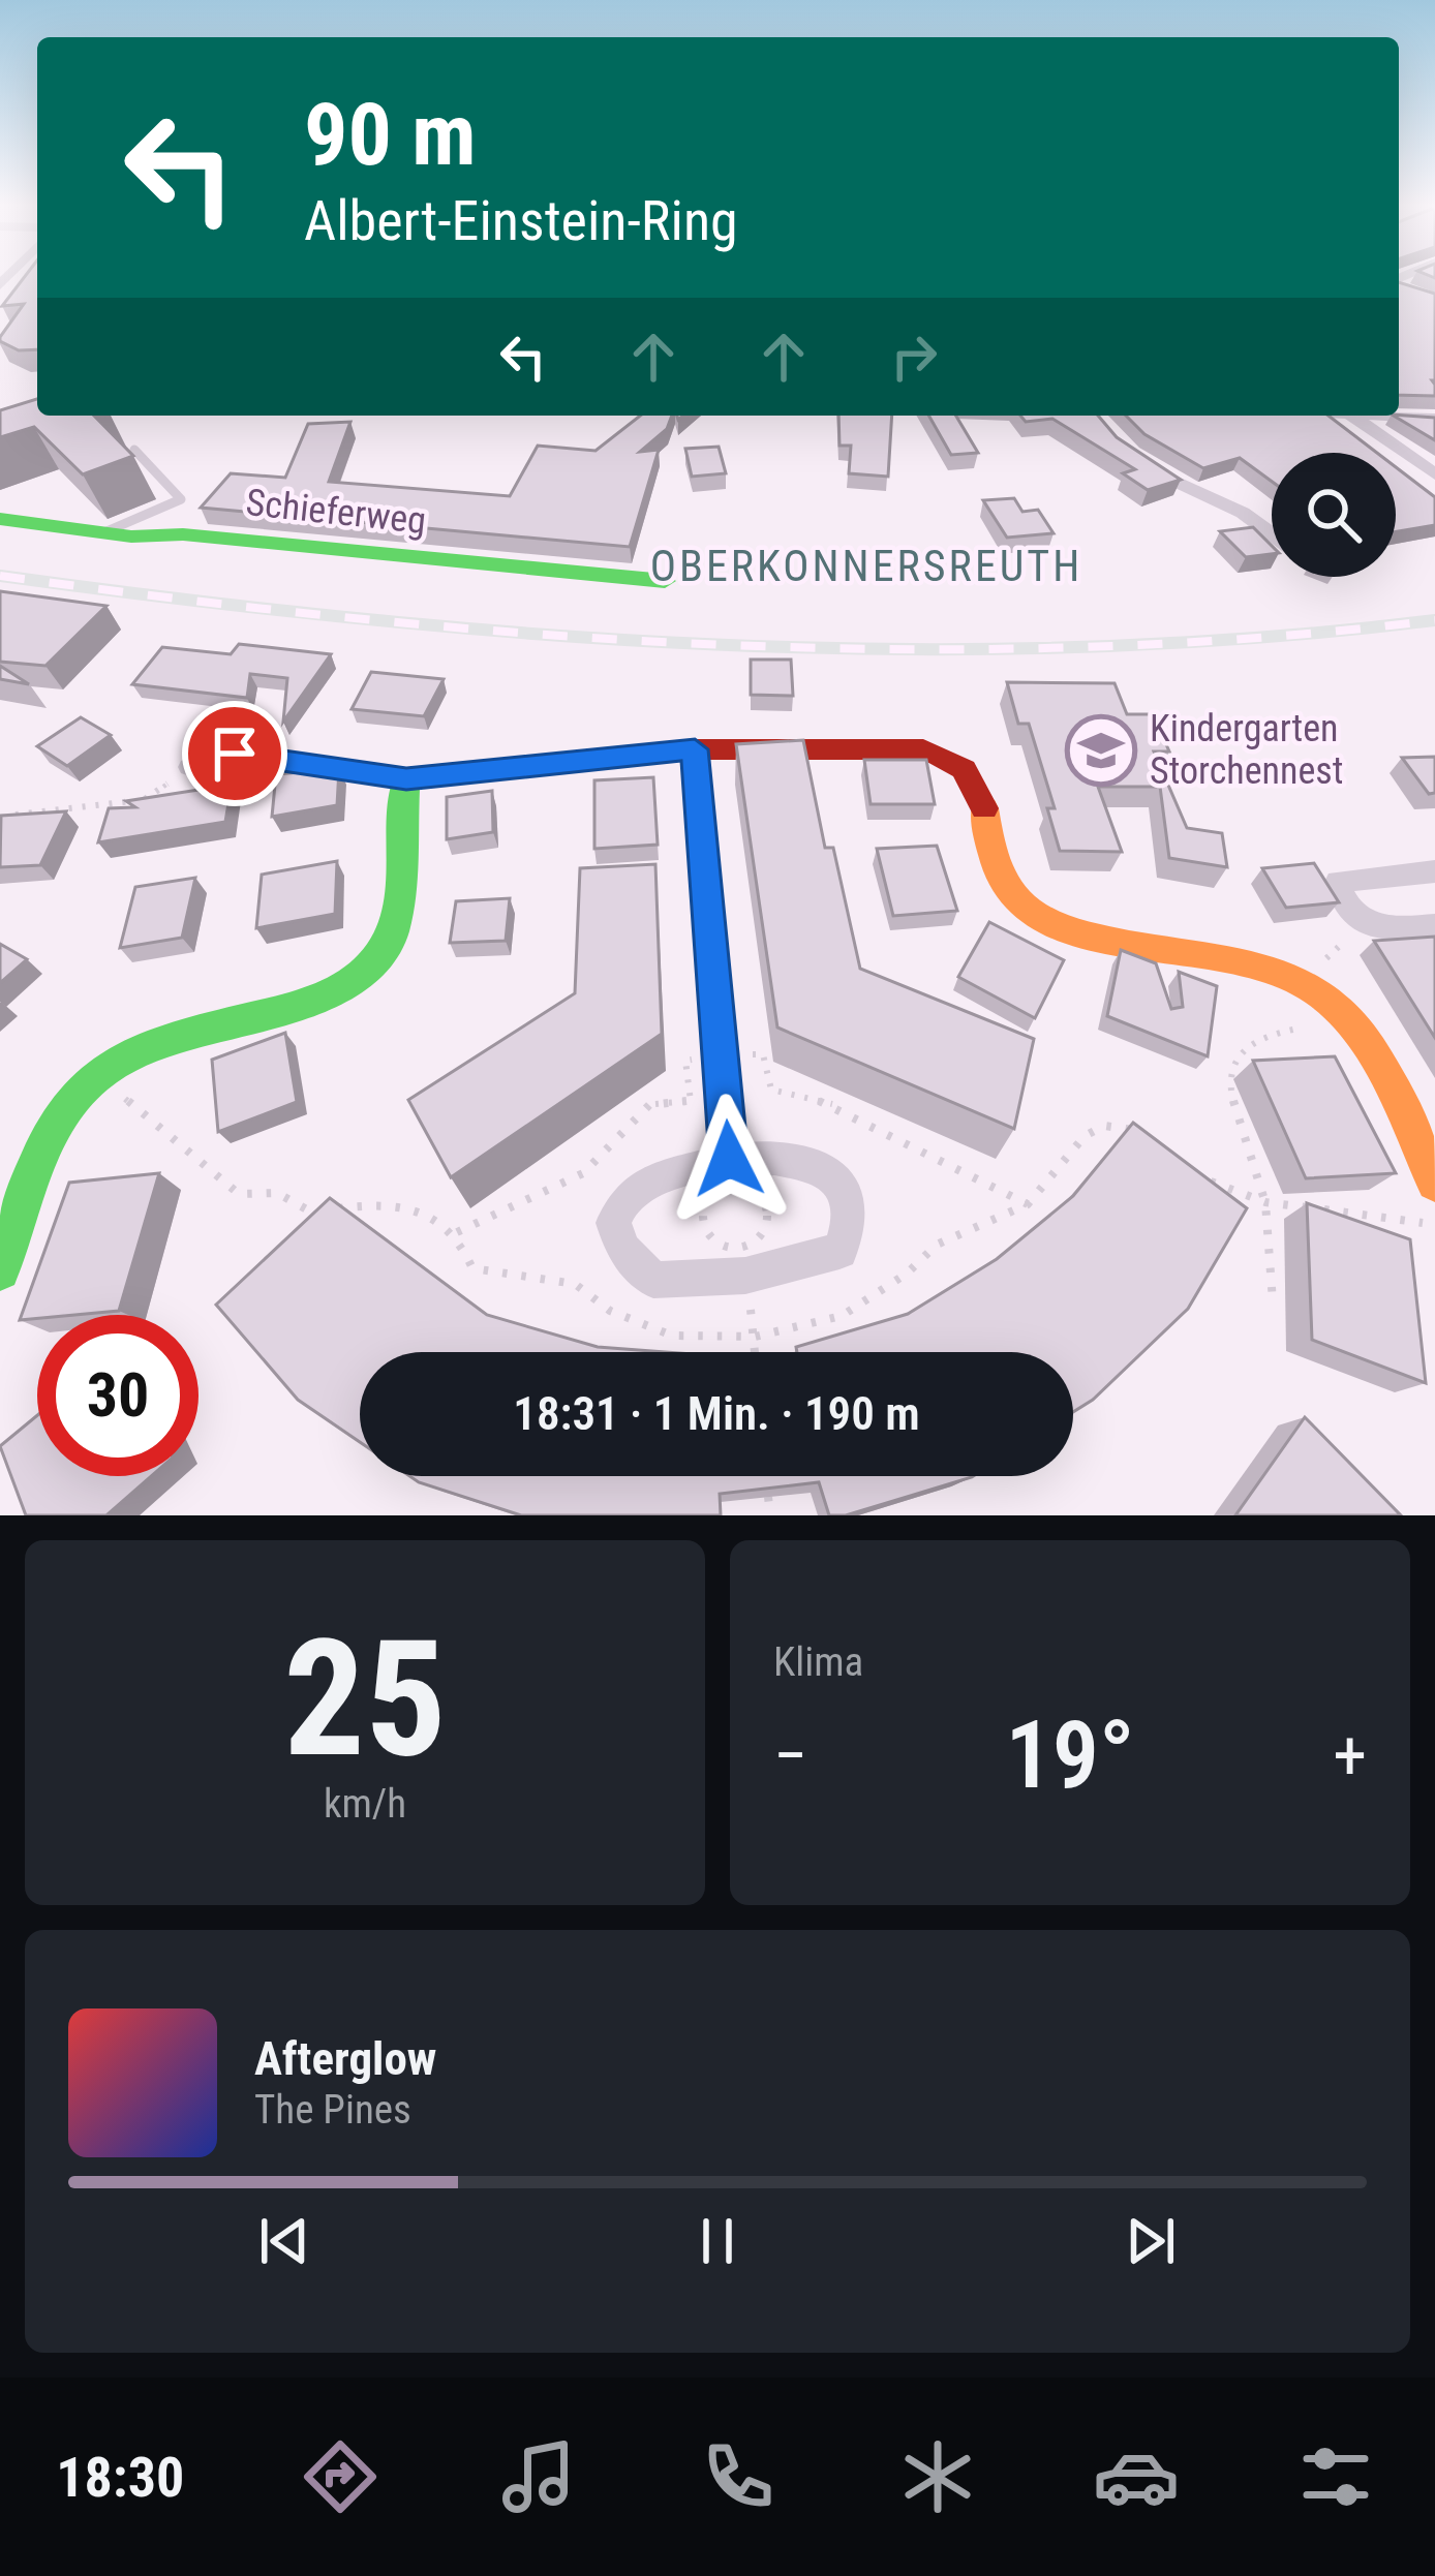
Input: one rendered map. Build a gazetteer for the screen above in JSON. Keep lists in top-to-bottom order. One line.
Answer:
{"streets":{"street":["Schieferweg"]},"districts":["OBERKONNERSREUTH"],"places":{"school or university":["Kindergarten Storchennest"]},"page":{"turn":["90 m","Albert-Einstein-Ring"],"limit":"30","trip":"18:31 · 1 Min. · 190 m","tile":[["25","km/h"],"Klima"],"heat":["−","19°","+"],"song":["Afterglow","The Pines"],"tabs":"18:30"}}
